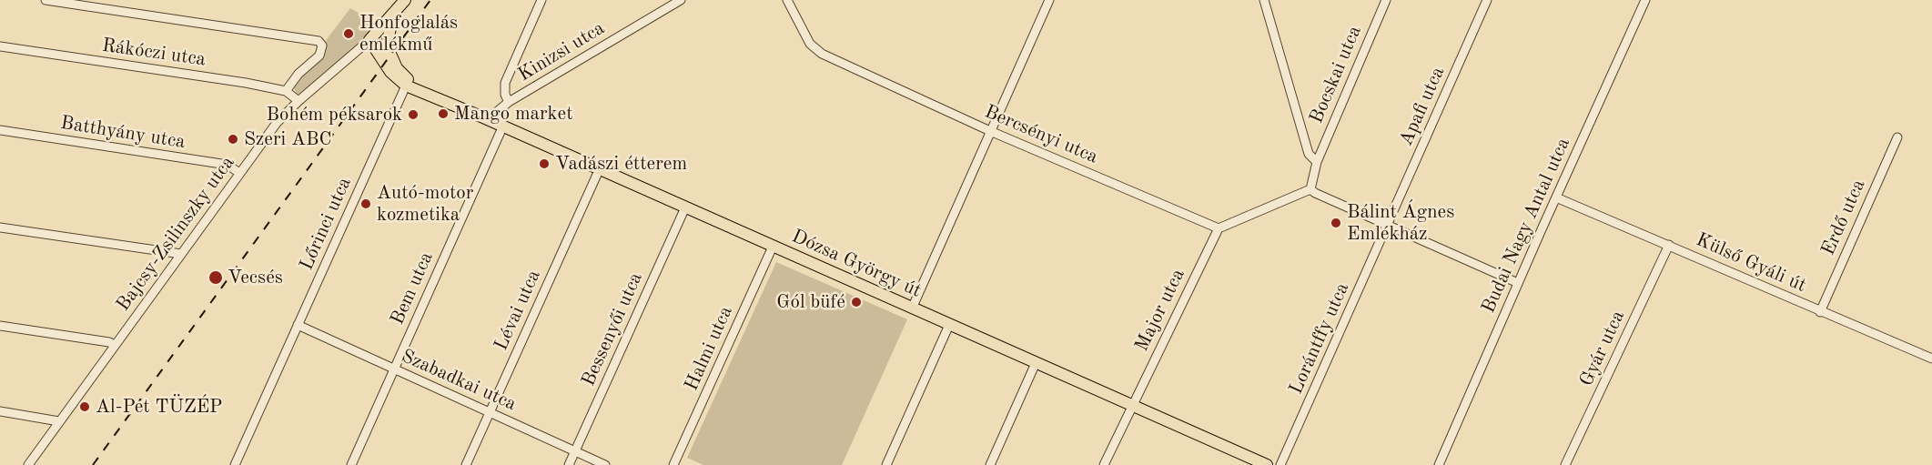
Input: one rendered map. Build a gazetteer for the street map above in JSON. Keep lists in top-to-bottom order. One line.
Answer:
{"streets":{"main road":["Dózsa György út"],"street":["Kinizsi utca","Rákóczi utca","Bocskai utca","Apafi utca","Batthyány utca","Bercsényi utca","Erdő utca","Lőrinci utca","Budai Nagy Antal utca","Bajcsy-Zsilinszky utca","Külső Gyáli út","Bem utca","Lévai utca","Major utca","Bessenyői utca","Lorántffy utca","Halmi utca","Gyár utca","Szabadkai utca"]},"crossings":[["Kinizsi utca","Dózsa György út"],["Kinizsi utca","Bem utca"],["Apafi utca","Lorántffy utca"],["Batthyány utca","Bajcsy-Zsilinszky utca"],["Bercsényi utca","Major utca"],["Erdő utca","Külső Gyáli út"],["Lőrinci utca","Dózsa György út"],["Lőrinci utca","Szabadkai utca"],["Budai Nagy Antal utca","Külső Gyáli út"],["Bajcsy-Zsilinszky utca","Dózsa György út"],["Külső Gyáli út","Gyár utca"],["Dózsa György út","Bem utca"],["Dózsa György út","Lévai utca"],["Dózsa György út","Major utca"],["Dózsa György út","Bessenyői utca"],["Dózsa György út","Halmi utca"],["Bem utca","Szabadkai utca"],["Lévai utca","Szabadkai utca"],["Bessenyői utca","Szabadkai utca"]],"places":["Honfoglalás emlékmű","Mango market","Bohém péksarok","Szeri ABC","Vadászi étterem","Autó-motor kozmetika","Bálint Ágnes Emlékház","Vecsés","Gól büfé","Al-Pet TÜZÉP"]}
